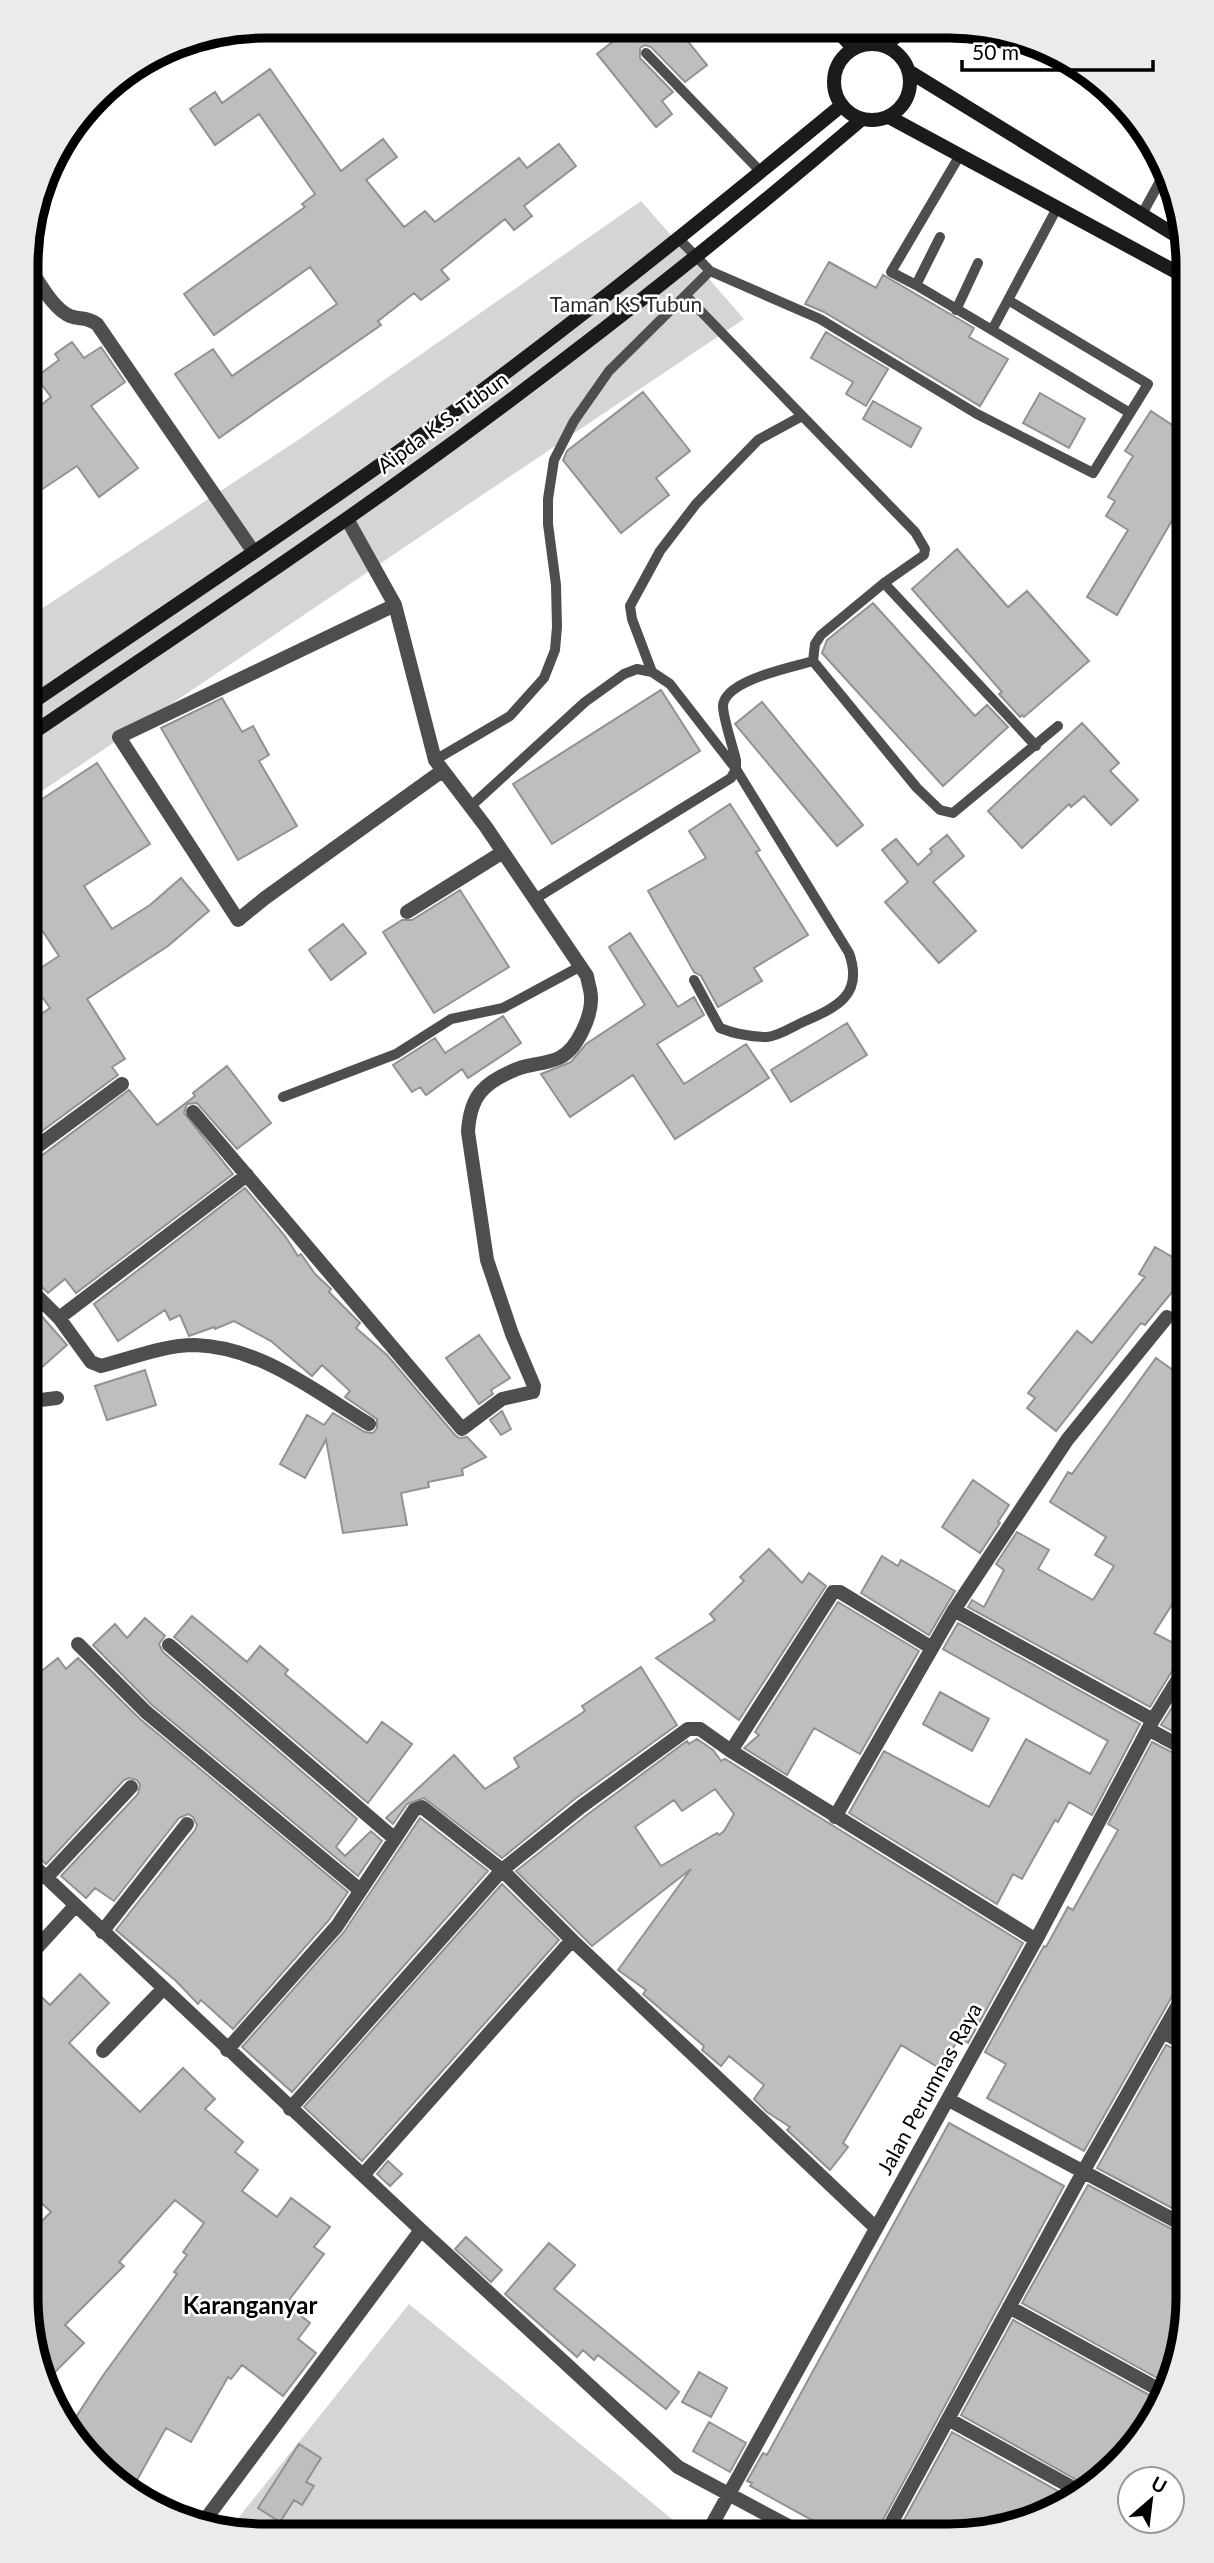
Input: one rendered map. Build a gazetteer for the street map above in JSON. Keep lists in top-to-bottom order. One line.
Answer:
{"streets":{"street":["Aipda K.S. Tubun","Jalan Perumnas Raya"]},"districts":["Karanganyar"],"parks":["Taman KS Tubun"],"scale_bar":"50 m","north":"top right"}
